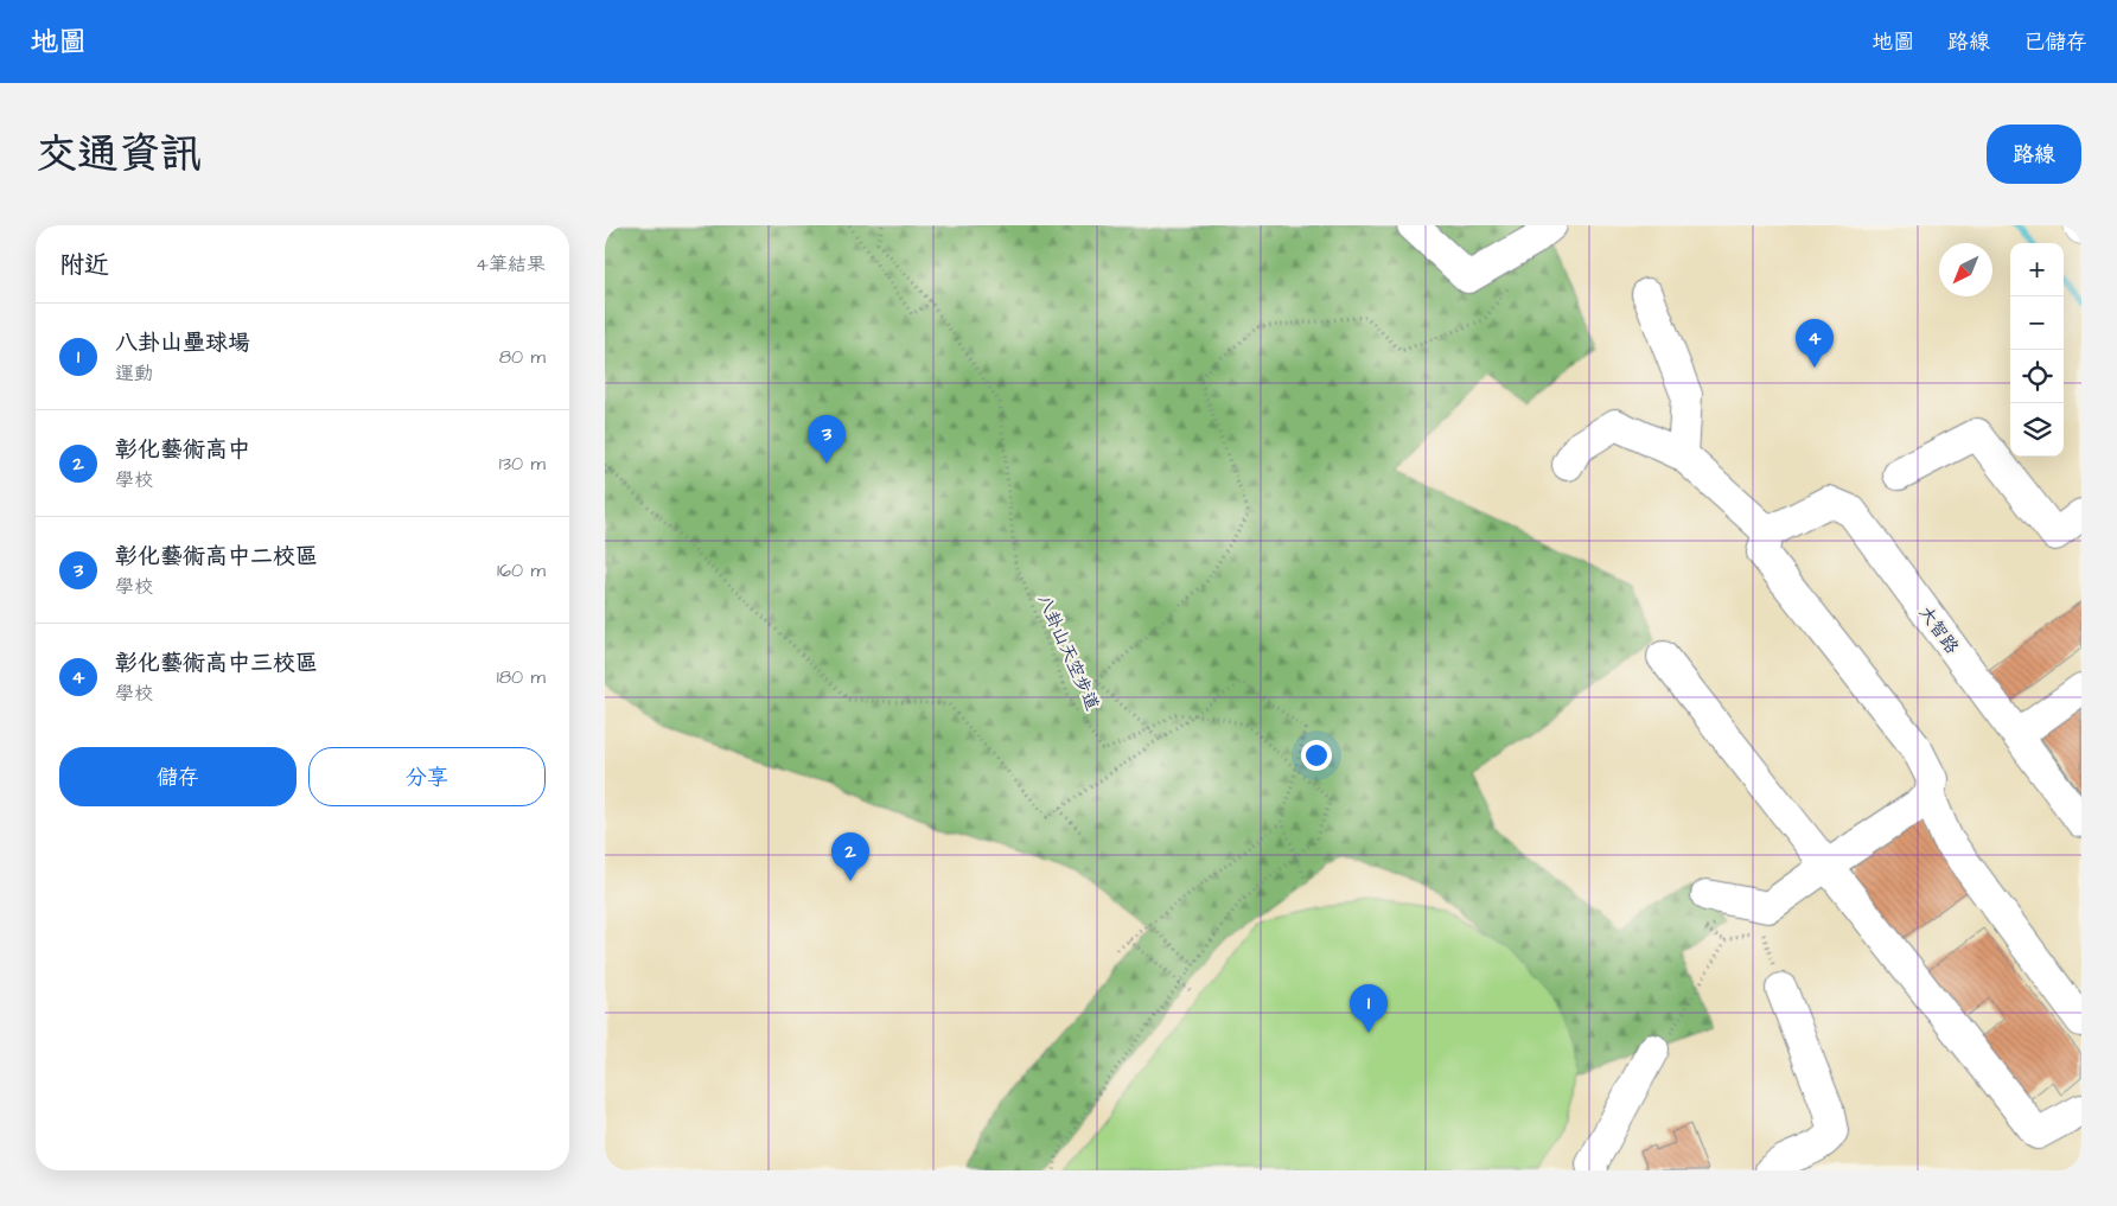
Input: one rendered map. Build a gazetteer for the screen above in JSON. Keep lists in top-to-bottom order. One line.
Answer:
{"streets":{"lane":["大智路"],"path":["八卦山天空步道"]},"north":"bottom left","page":{"header":"地圖","nav":["地圖","路線","已儲存"],"title":"交通資訊","buttons":["路線",["儲存","分享"]],"heading":["附近","4筆結果"],"map_buttons":["+","−"],"list":[{"mark":"1","name":"八卦山壘球場","note":"運動","value":"80 m"},{"mark":"2","name":"彰化藝術高中","note":"學校","value":"130 m"},{"mark":"3","name":"彰化藝術高中二校區","note":"學校","value":"160 m"},{"mark":"4","name":"彰化藝術高中三校區","note":"學校","value":"180 m"}],"pins":["4","3","2","1"]}}
